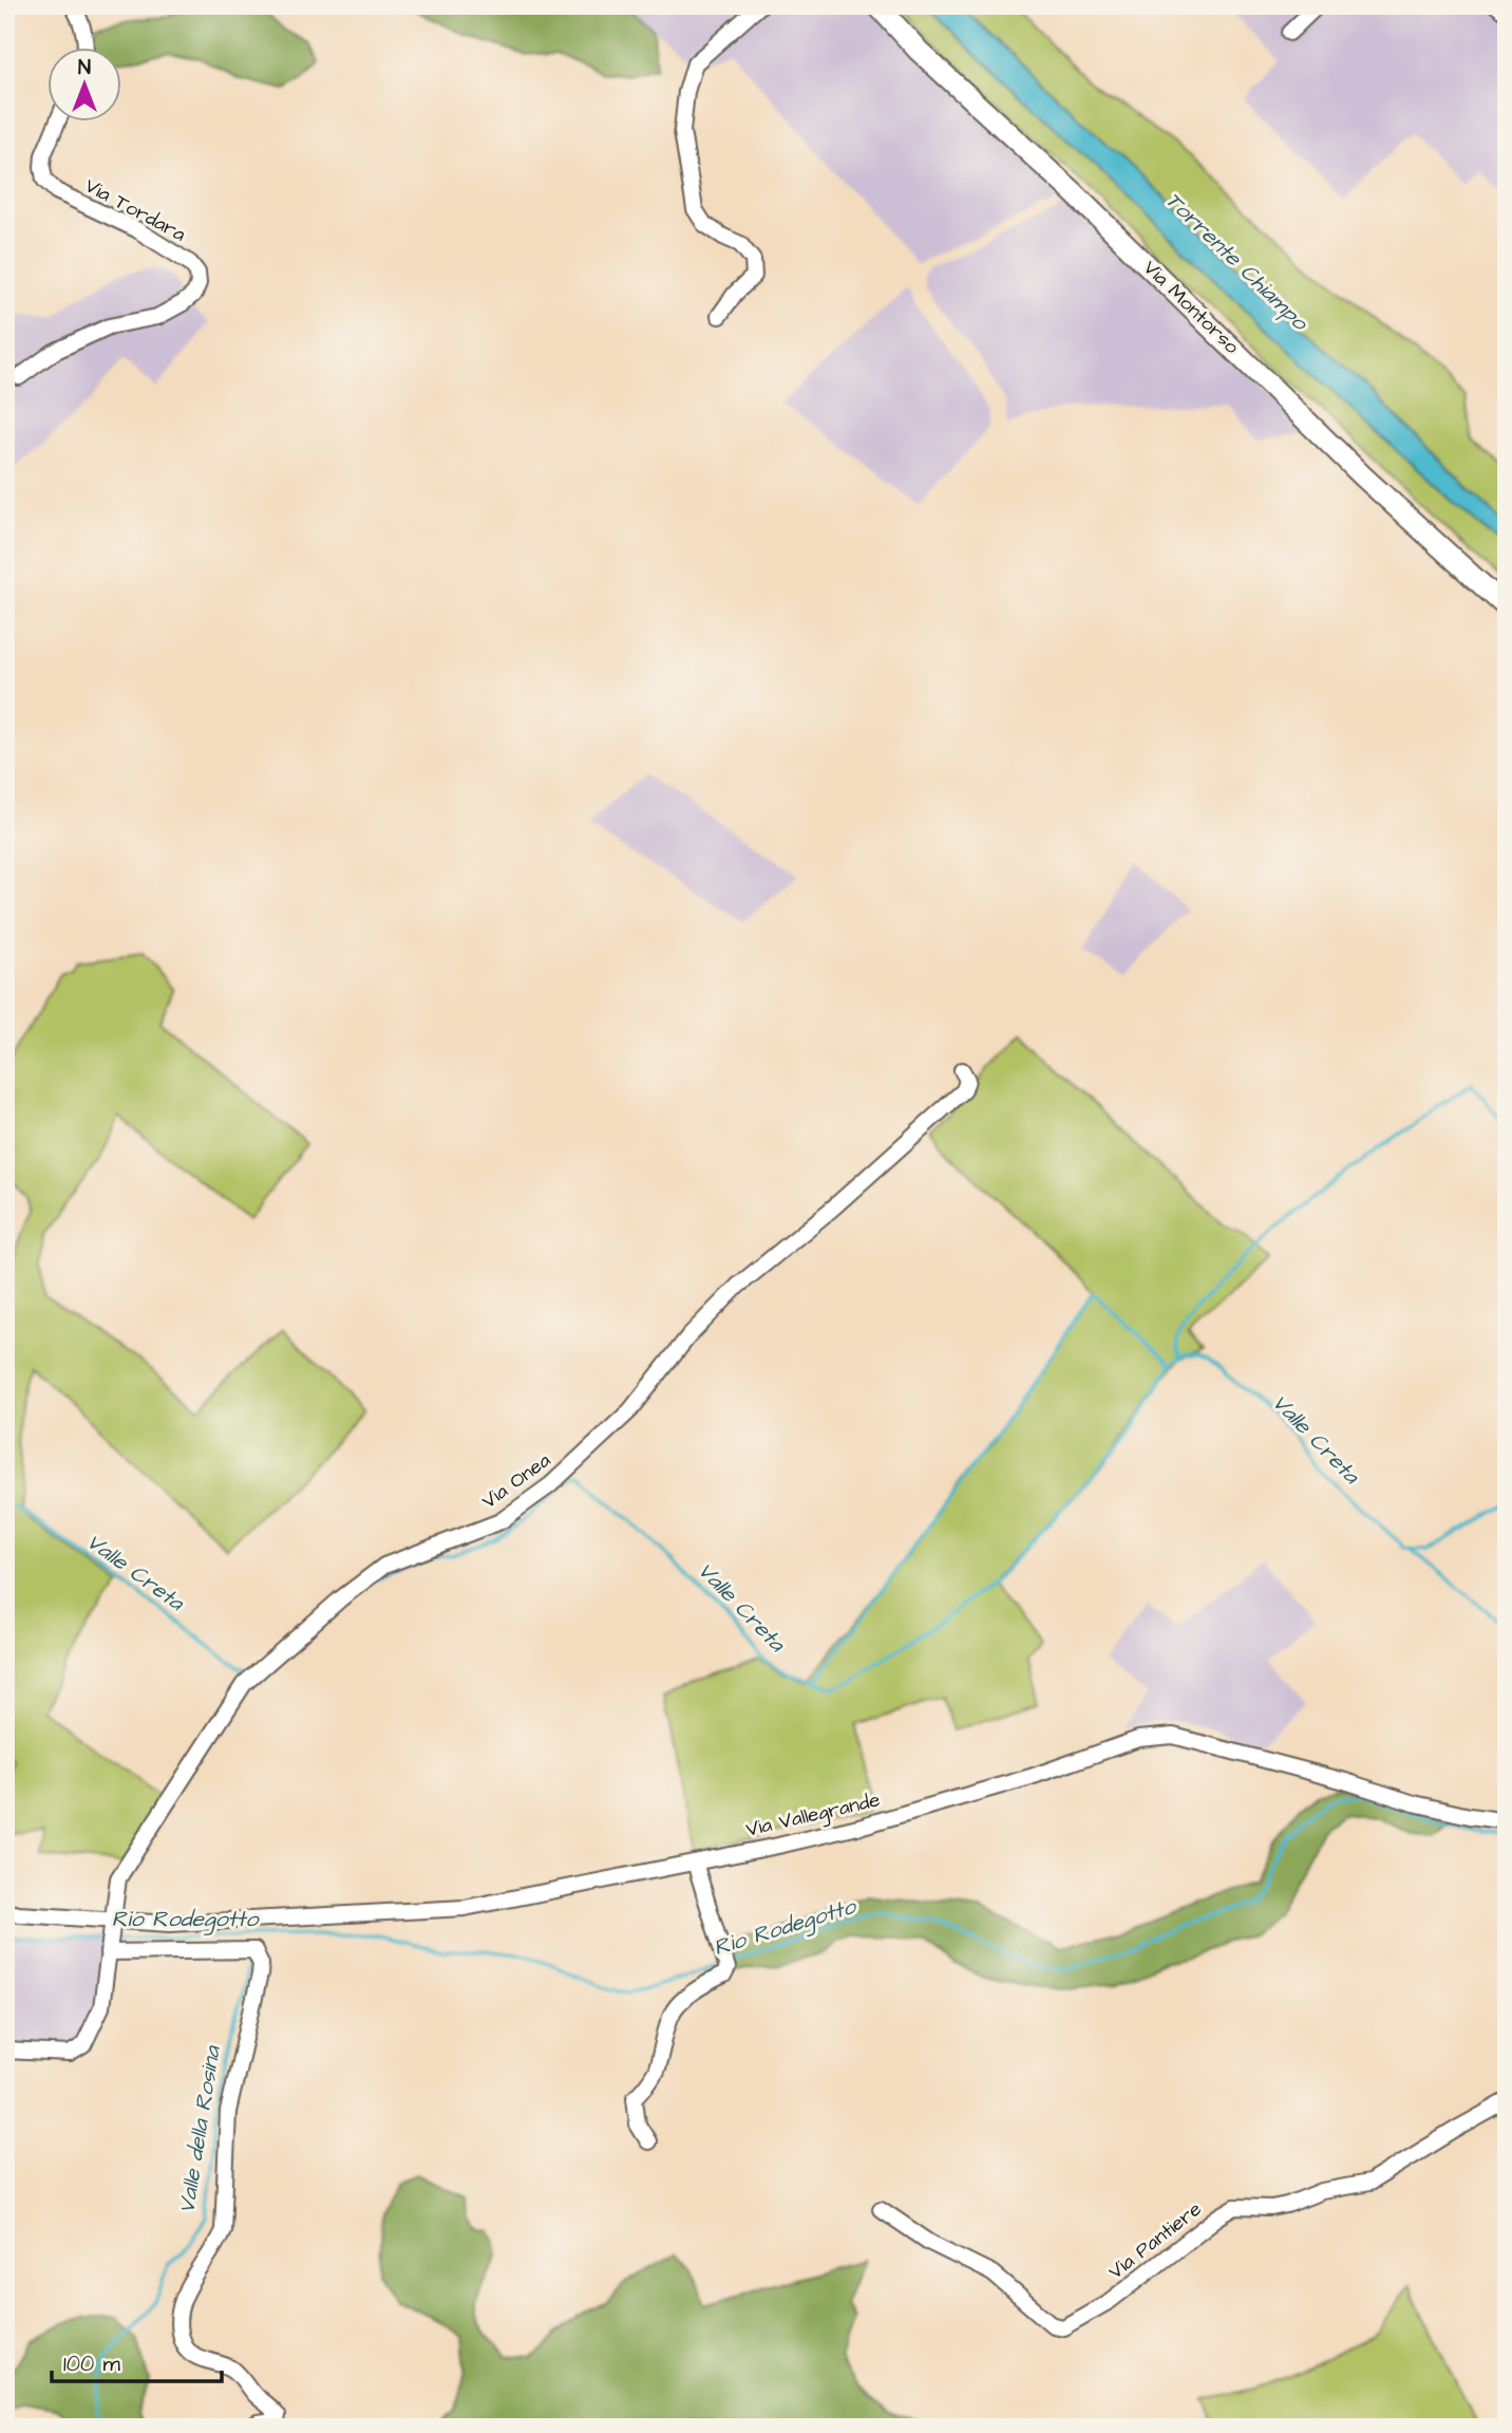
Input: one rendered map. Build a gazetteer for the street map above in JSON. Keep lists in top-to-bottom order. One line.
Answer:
{"streets":{"main road":["Via Montorso"],"street":["Via Tordara","Via Onea","Via Vallegrande","Via Pantiere"]},"crossings":[["Via Onea","Via Vallegrande"]],"water":["Torrente Chiampo","Valle Creta","Rio Rodegotto","Valle della Rosina"],"scale_bar":"100 m","north":"top"}
